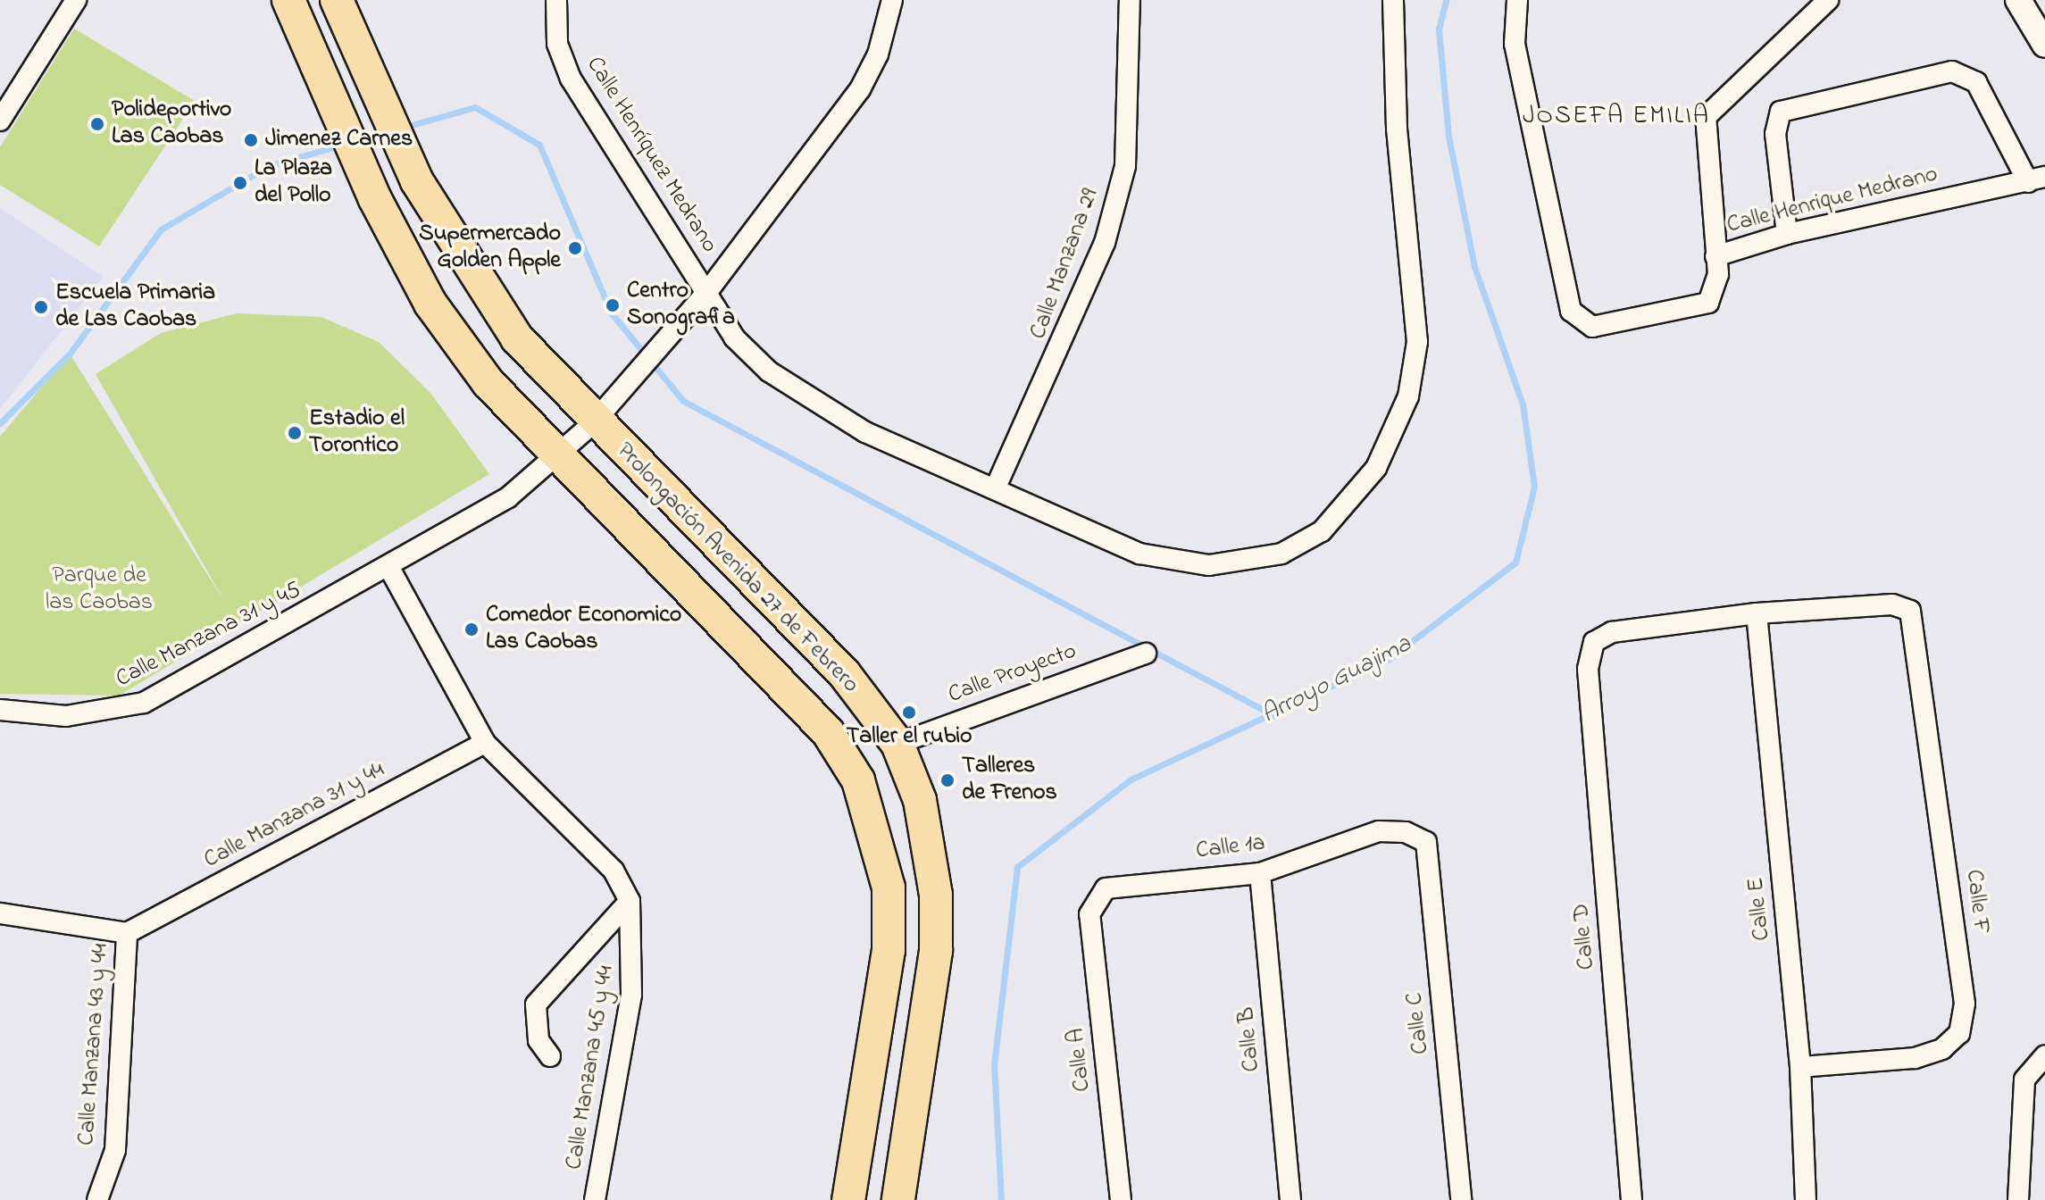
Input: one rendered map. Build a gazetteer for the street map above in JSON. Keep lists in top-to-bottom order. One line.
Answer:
{"streets":{"main road":["Prolongación Avenida 27 de Febrero"],"street":["Calle Henríquez Medrano","Calle Henrique Medrano","Calle Manzana 29","Calle Manzana 31 y 45","Calle Proyecto","Calle Manzana 31 y 44","Calle 1a","Calle F","Calle E","Calle D","Calle C","Calle B","Calle Manzana 43 y 44","Calle A","Calle Manzana 45 y 44"]},"crossings":[["Calle Henríquez Medrano","Calle Manzana 29"],["Calle Henríquez Medrano","Calle Manzana 31 y 45"],["Prolongación Avenida 27 de Febrero","Calle Manzana 31 y 45"],["Prolongación Avenida 27 de Febrero","Calle Proyecto"],["Calle Manzana 31 y 44","Calle Manzana 43 y 44"],["Calle Manzana 31 y 44","Calle Manzana 45 y 44"],["Calle 1a","Calle C"],["Calle 1a","Calle B"],["Calle 1a","Calle A"],["Calle F","Calle E"],["Calle F","Calle D"],["Calle E","Calle D"]],"districts":["JOSEFA EMILIA"],"water":["Arroyo Guajima"],"parks":["Parque de las Caobas"],"places":["Polideportivo Las Caobas","Jimenez Carnes","La Plaza del Pollo","Supermercado Golden Apple","Centro Sonografia","Escuela Primaria de Las Caobas","Estadio el Torontico","Comedor Economico Las Caobas","Taller el rubio","Talleres de Frenos"]}
